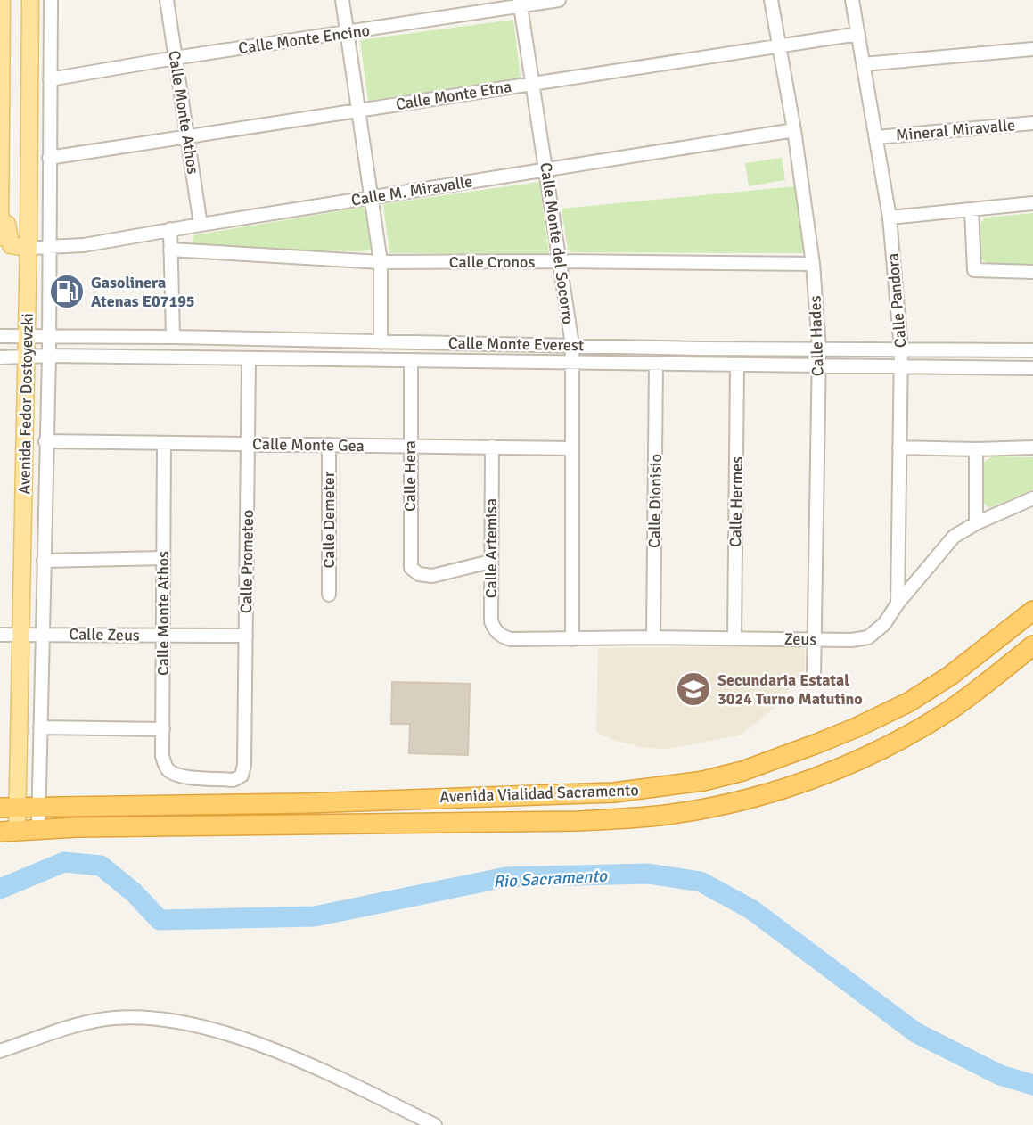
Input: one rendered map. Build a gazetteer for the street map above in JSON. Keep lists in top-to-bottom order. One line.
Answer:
{"streets":{"highway":["Avenida Vialidad Sacramento"],"main road":["Avenida Fedor Dostoyevzki"],"street":["Calle Monte Encino","Calle Monte Etna","Calle Monte Athos","Mineral Miravalle","Calle M. Miravalle","Calle Monte del Socorro","Calle Cronos","Calle Pandora","Calle Hades","Calle Monte Everest","Calle Monte Gea","Calle Hera","Calle Dionisio","Calle Hermes","Calle Demeter","Calle Artemisa","Calle Prometeo","Calle Zeus","Zeus"]},"crossings":[["Calle Monte Encino","Calle Monte Athos"],["Calle Monte Encino","Calle Monte del Socorro"],["Calle Monte Encino","Avenida Fedor Dostoyevzki"],["Calle Monte Etna","Calle Monte Athos"],["Calle Monte Etna","Calle Monte del Socorro"],["Calle Monte Etna","Calle Pandora"],["Calle Monte Etna","Calle Hades"],["Calle Monte Etna","Avenida Fedor Dostoyevzki"],["Calle Monte Athos","Calle M. Miravalle"],["Calle Monte Athos","Calle Monte Gea"],["Calle Monte Athos","Calle Prometeo"],["Calle Monte Athos","Calle Zeus"],["Mineral Miravalle","Calle Pandora"],["Calle M. Miravalle","Calle Monte del Socorro"],["Calle M. Miravalle","Calle Hades"],["Calle M. Miravalle","Avenida Fedor Dostoyevzki"],["Calle Monte del Socorro","Calle Cronos"],["Calle Monte del Socorro","Calle Monte Everest"],["Calle Monte del Socorro","Calle Monte Gea"],["Calle Monte del Socorro","Zeus"],["Calle Cronos","Calle Hades"],["Calle Pandora","Calle Monte Everest"],["Calle Pandora","Zeus"],["Calle Hades","Calle Monte Everest"],["Calle Hades","Zeus"],["Calle Monte Everest","Avenida Fedor Dostoyevzki"],["Calle Monte Everest","Calle Hera"],["Calle Monte Everest","Calle Dionisio"],["Calle Monte Everest","Calle Hermes"],["Calle Monte Everest","Calle Prometeo"],["Avenida Fedor Dostoyevzki","Calle Monte Gea"],["Avenida Fedor Dostoyevzki","Calle Zeus"],["Avenida Fedor Dostoyevzki","Avenida Vialidad Sacramento"],["Calle Monte Gea","Calle Hera"],["Calle Monte Gea","Calle Demeter"],["Calle Monte Gea","Calle Artemisa"],["Calle Monte Gea","Calle Prometeo"],["Calle Hera","Calle Artemisa"],["Calle Dionisio","Zeus"],["Calle Hermes","Zeus"],["Calle Artemisa","Zeus"],["Calle Prometeo","Calle Zeus"]],"water":["Rio Sacramento"],"places":{"fuel station":["Gasolinera Atenas E07195"],"school or university":["Secundaria Estatal 3024 Turno Matutino"]}}
